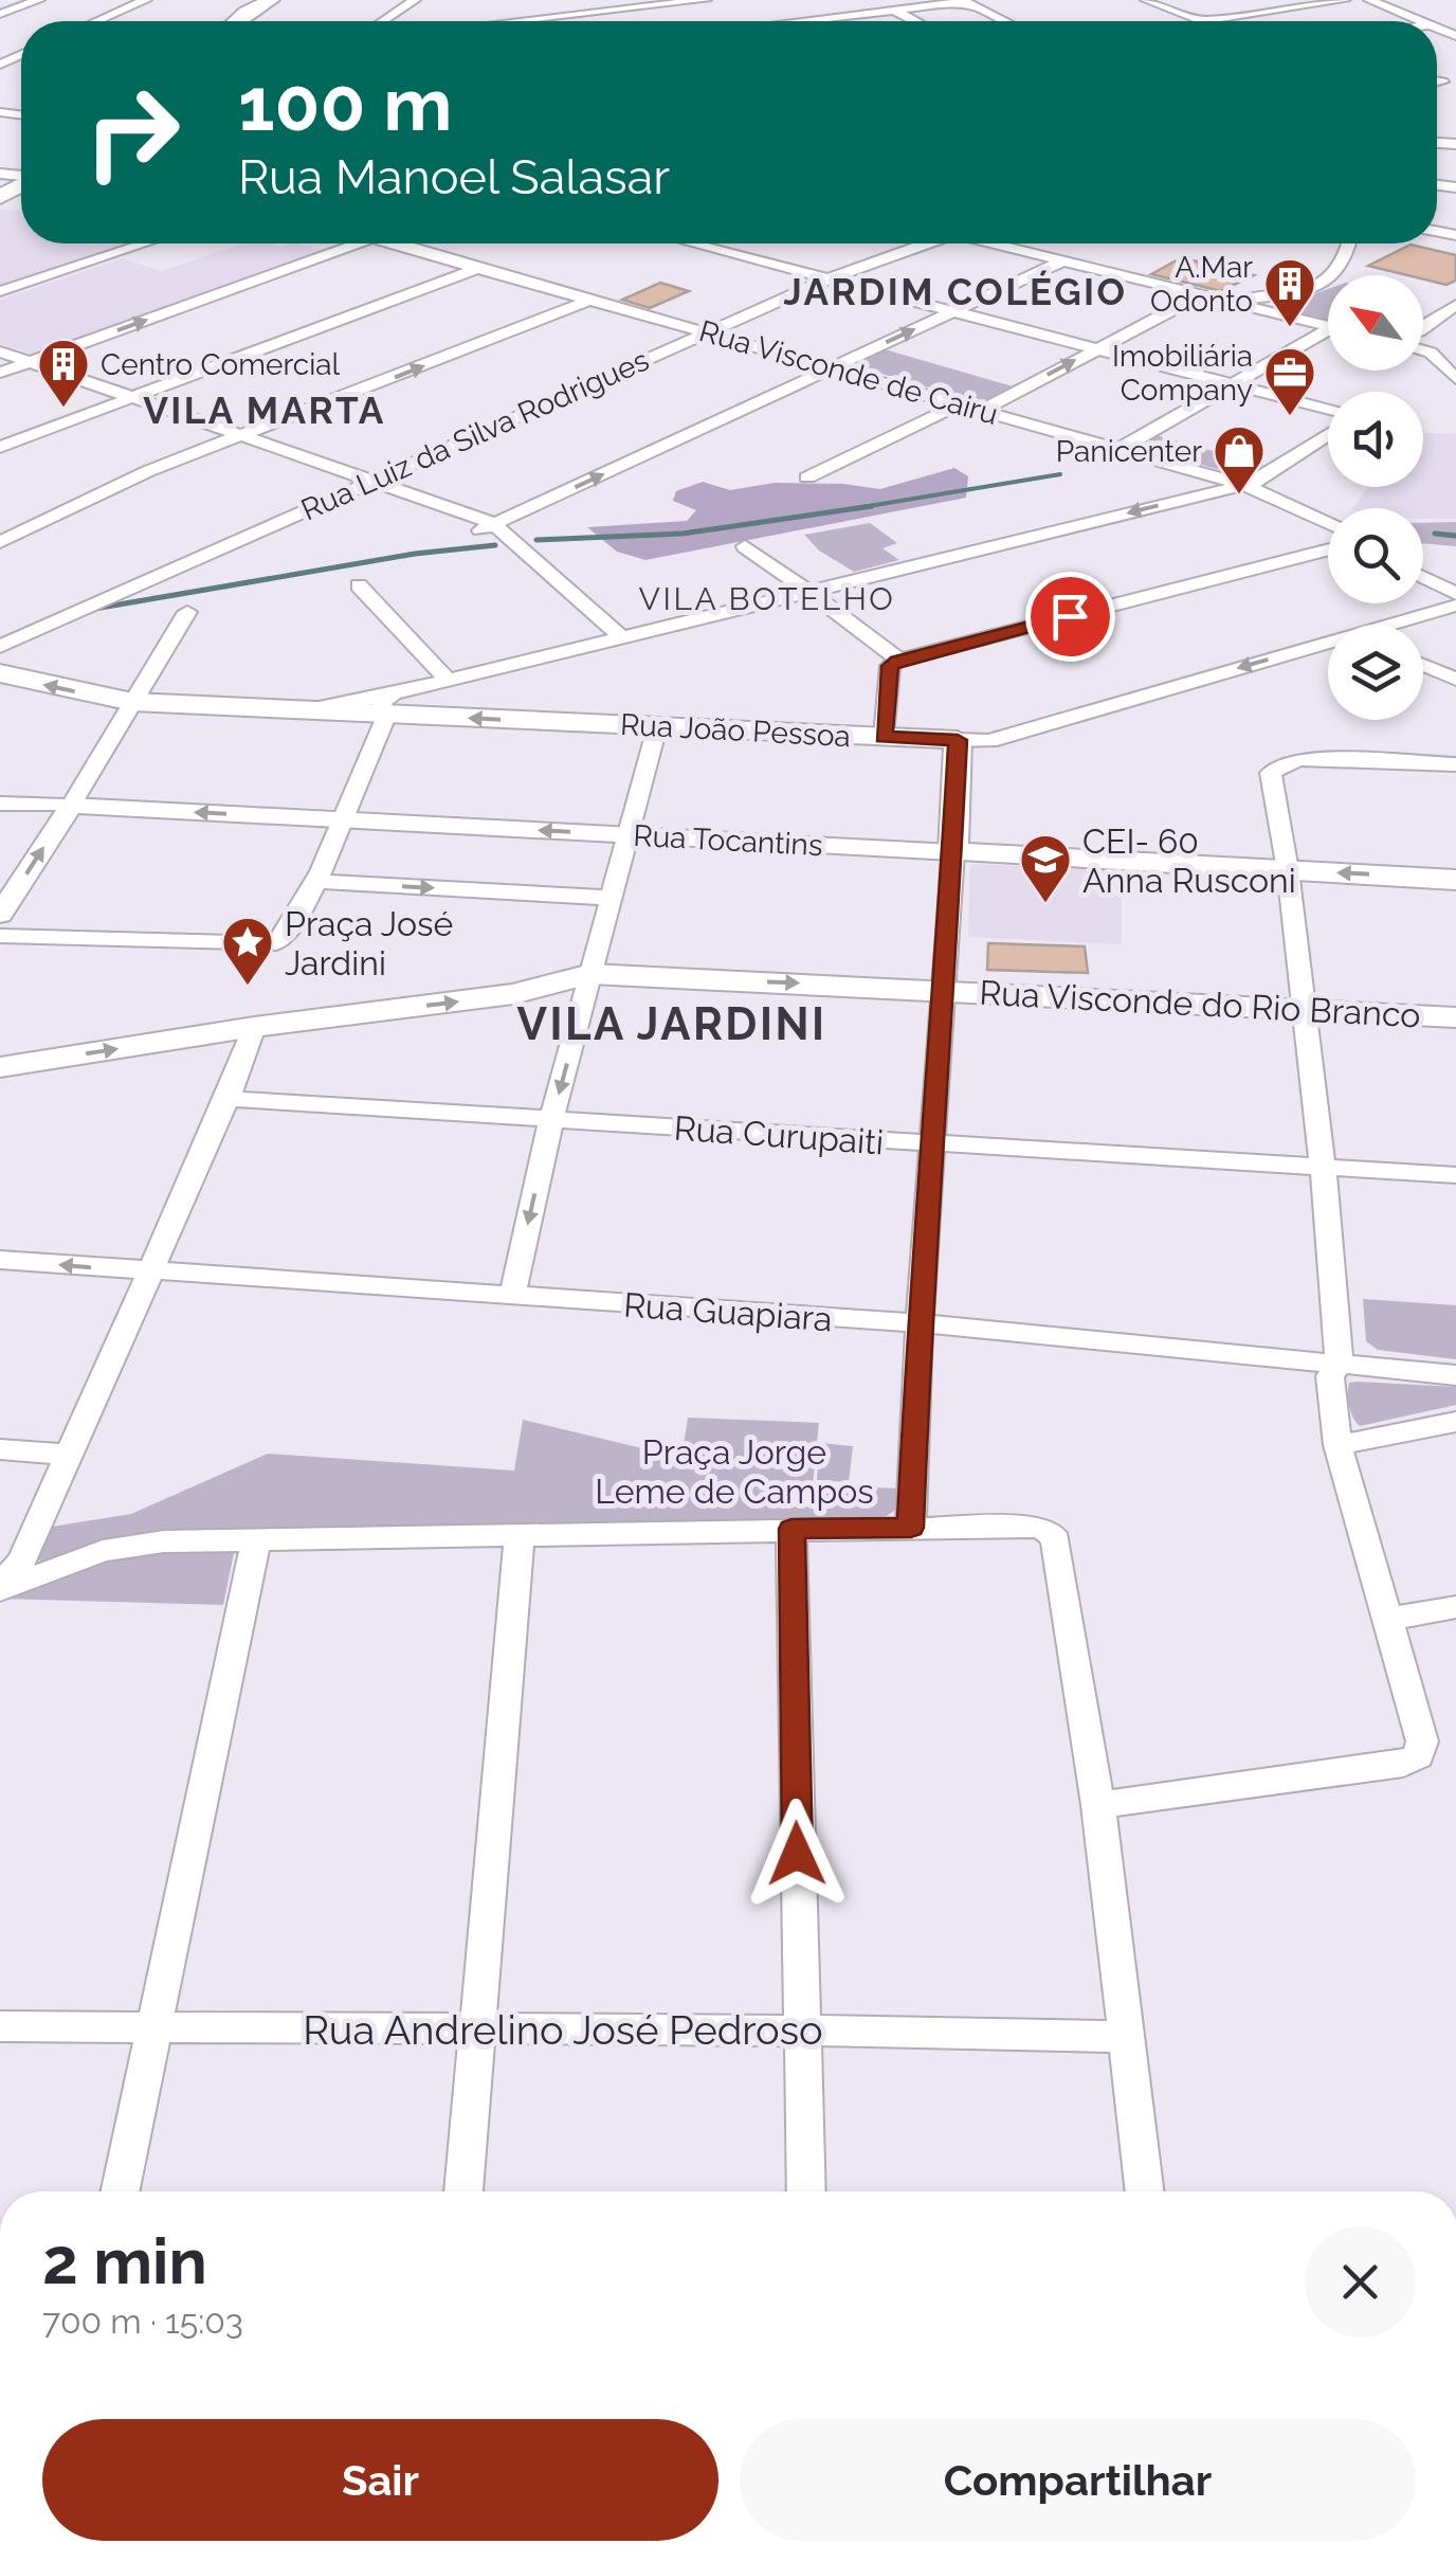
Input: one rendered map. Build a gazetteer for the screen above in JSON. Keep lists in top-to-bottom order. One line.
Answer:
{"streets":{"main road":["Rua João Pessoa","Rua Tocantins","Rua Visconde do Rio Branco"],"street":["Rua Visconde de Cairu","Rua Luiz da Silva Rodrigues","Rua Curupaiti","Rua Guapiara","Rua Andrelino José Pedroso"]},"crossings":[["Rua Visconde de Cairu","Rua Luiz da Silva Rodrigues"]],"one_way":["Rua Visconde do Rio Branco"],"districts":["JARDIM COLÉGIO","VILA MARTA","VILA BOTELHO","VILA JARDINI"],"parks":["Praça Jorge Leme de Campos"],"places":{"building":["A.Mar Odonto","Centro Comercial"],"office":["Imobiliária Company"],"shop":["Panicenter"],"school or university":["CEI- 60 Anna Rusconi"],"place":["Praça José Jardini"]},"north":"top left","page":{"turn":["100 m","Rua Manoel Salasar"],"heading":["2 min","700 m · 15:03"],"buttons":["Sair","Compartilhar"]}}
